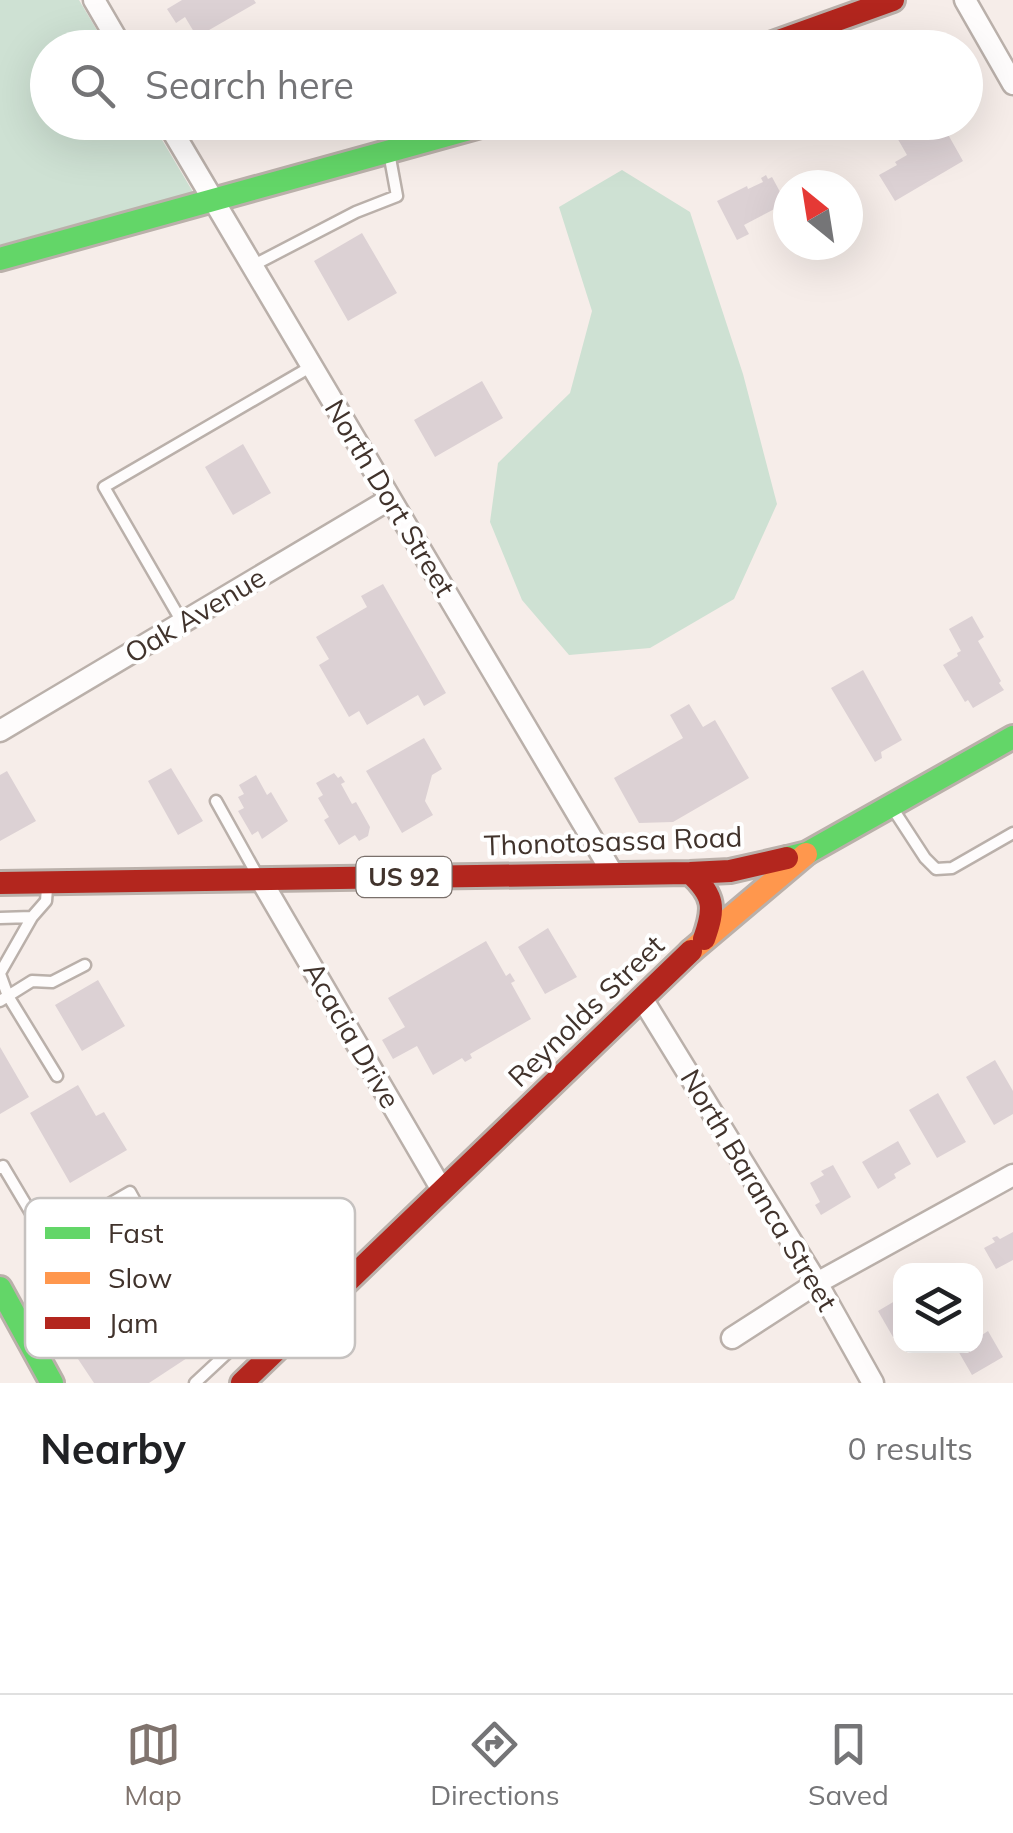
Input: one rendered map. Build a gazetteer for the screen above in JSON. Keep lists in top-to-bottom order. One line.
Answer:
{"streets":{"main road":["Thonotosassa Road","US 92","Reynolds Street"],"street":["North Dort Street","Oak Avenue","Acacia Drive","North Baranca Street"]},"crossings":[["North Dort Street","Oak Avenue"],["North Dort Street","Thonotosassa Road"],["Thonotosassa Road","Reynolds Street"],["Thonotosassa Road","Acacia Drive"],["Reynolds Street","Acacia Drive"],["Reynolds Street","North Baranca Street"]],"legend":["Fast","Slow","Jam"],"north":"top left","page":{"search":"Search here","heading":["Nearby","0 results"],"nav":["Map","Directions","Saved"]}}
